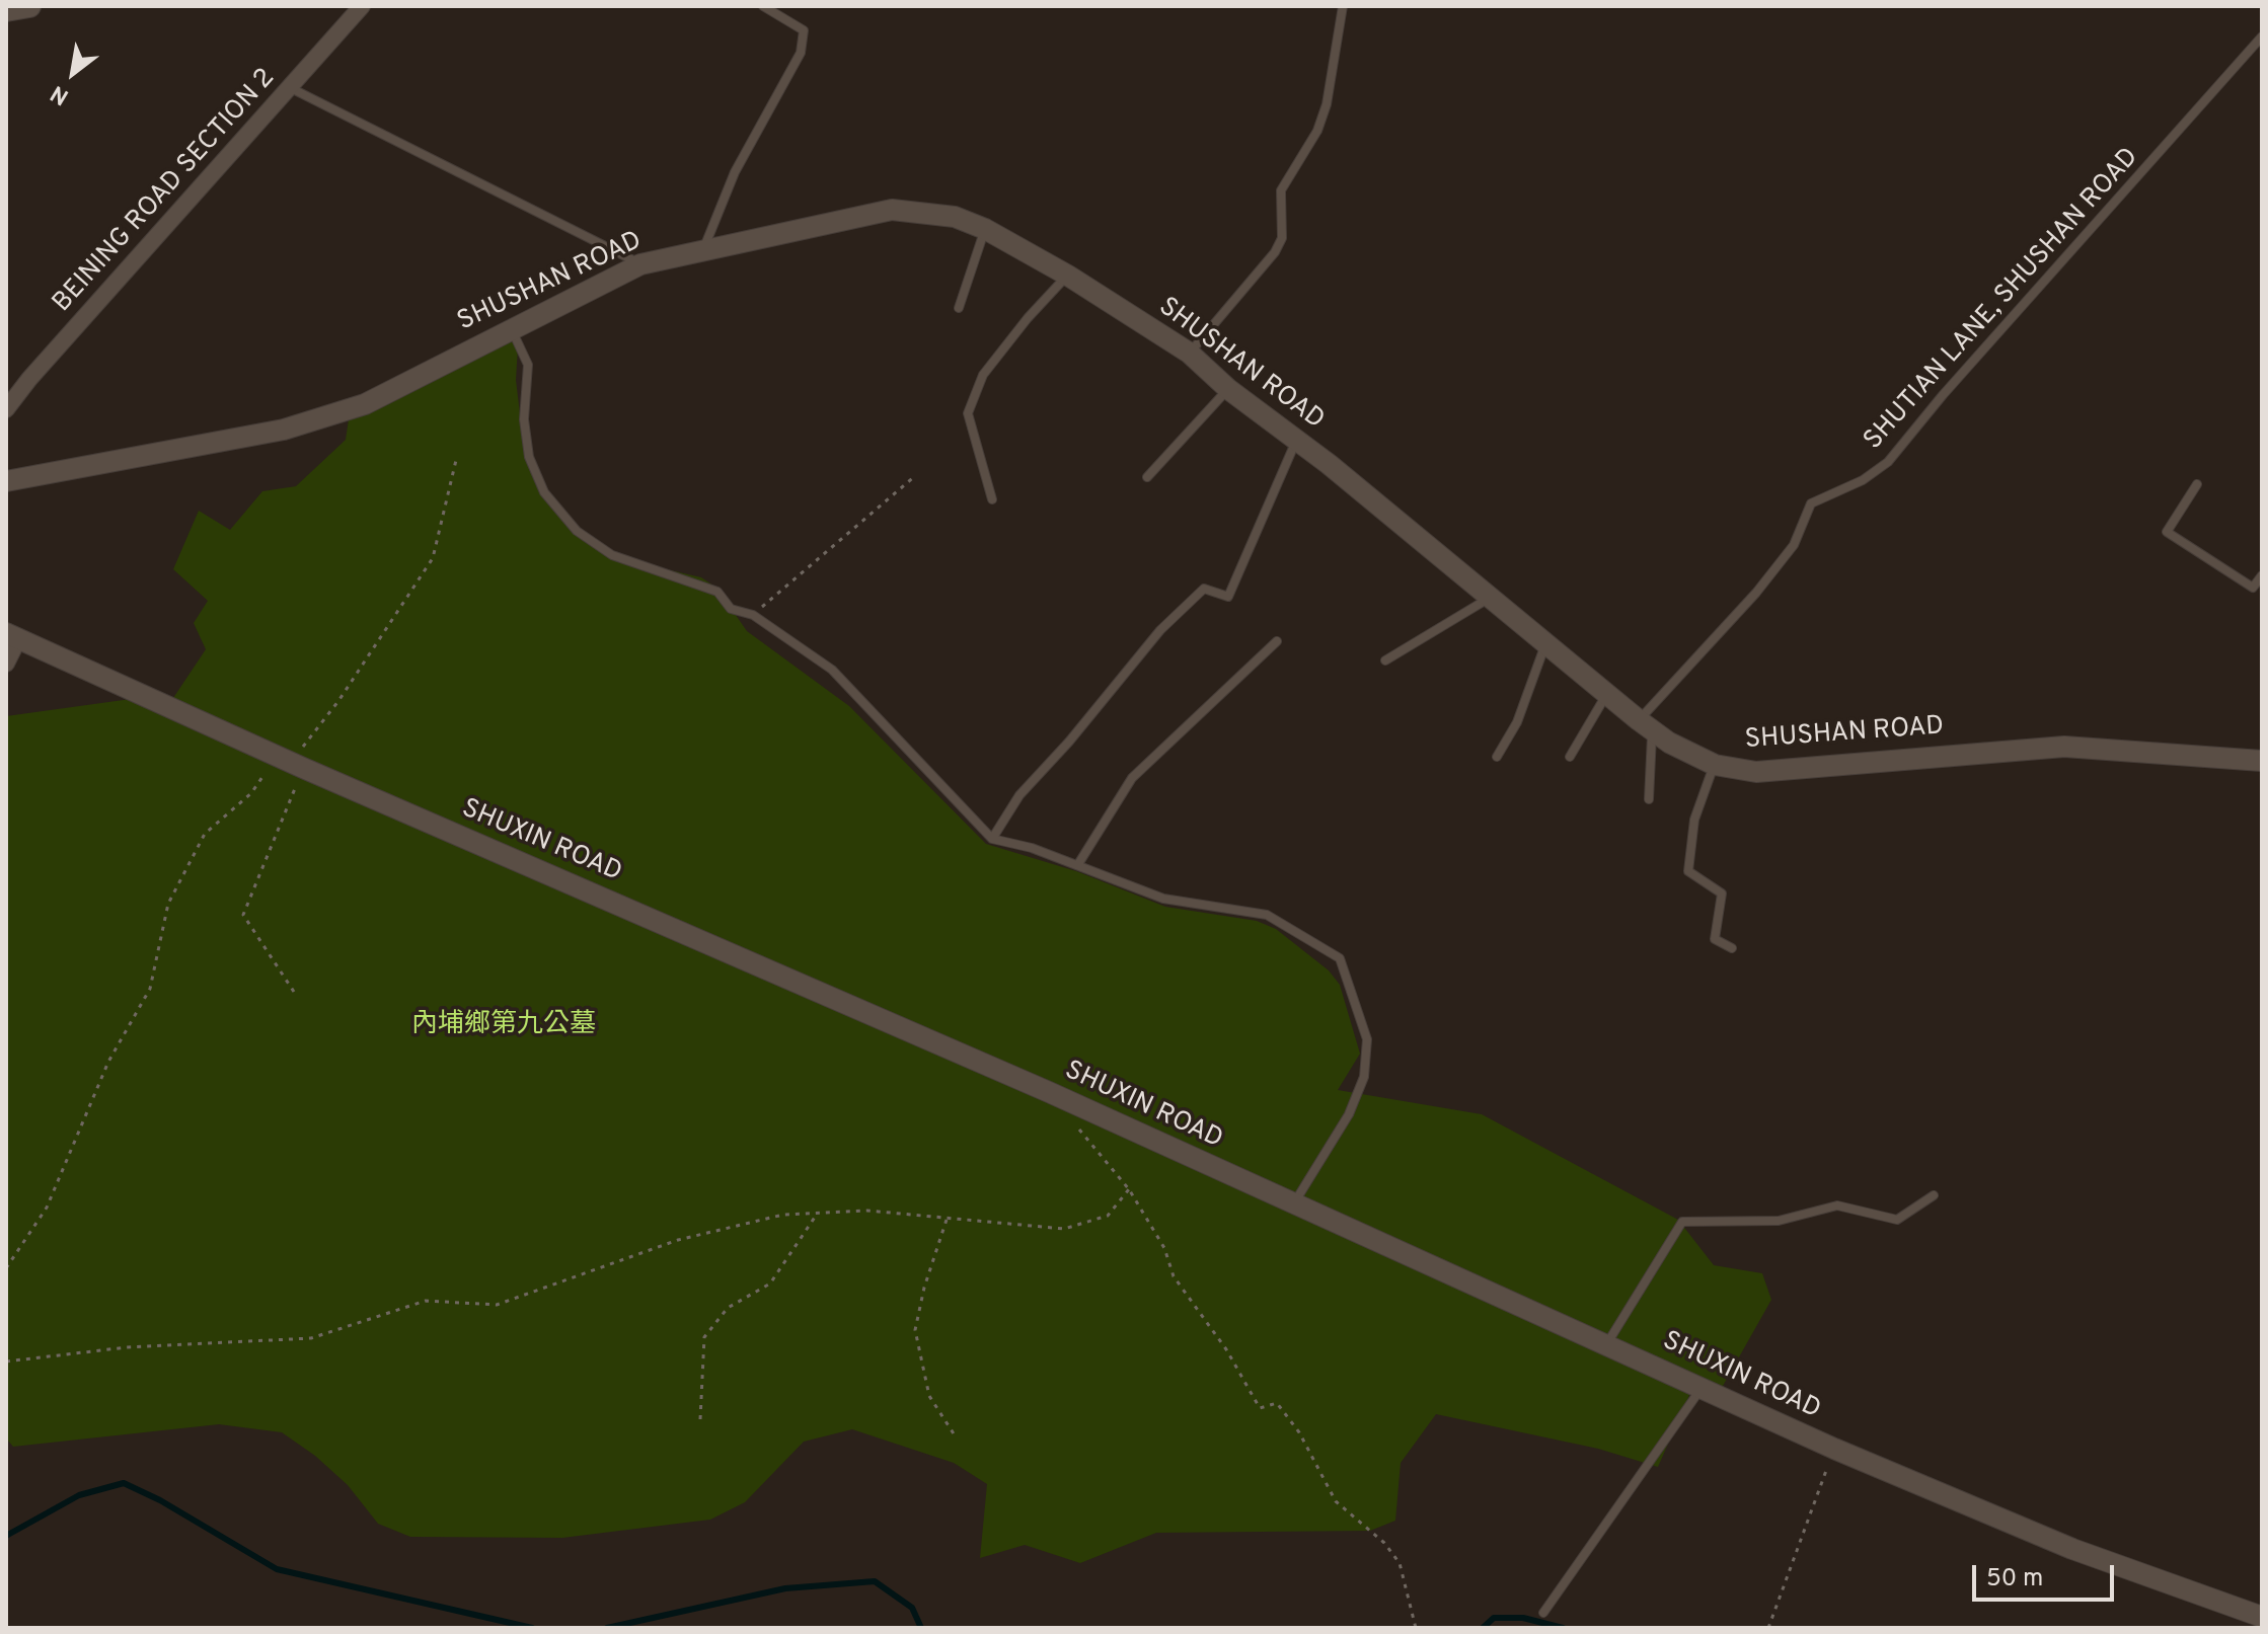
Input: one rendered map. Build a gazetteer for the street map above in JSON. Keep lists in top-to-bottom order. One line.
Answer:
{"streets":{"street":["BEINING ROAD SECTION 2","SHUSHAN ROAD","SHUXIN ROAD"],"lane":["SHUTIAN LANE, SHUSHAN ROAD"]},"crossings":[["SHUSHAN ROAD","SHUTIAN LANE, SHUSHAN ROAD"]],"parks":["內埔鄉第九公墓"],"scale_bar":"50 m","north":"bottom left"}
